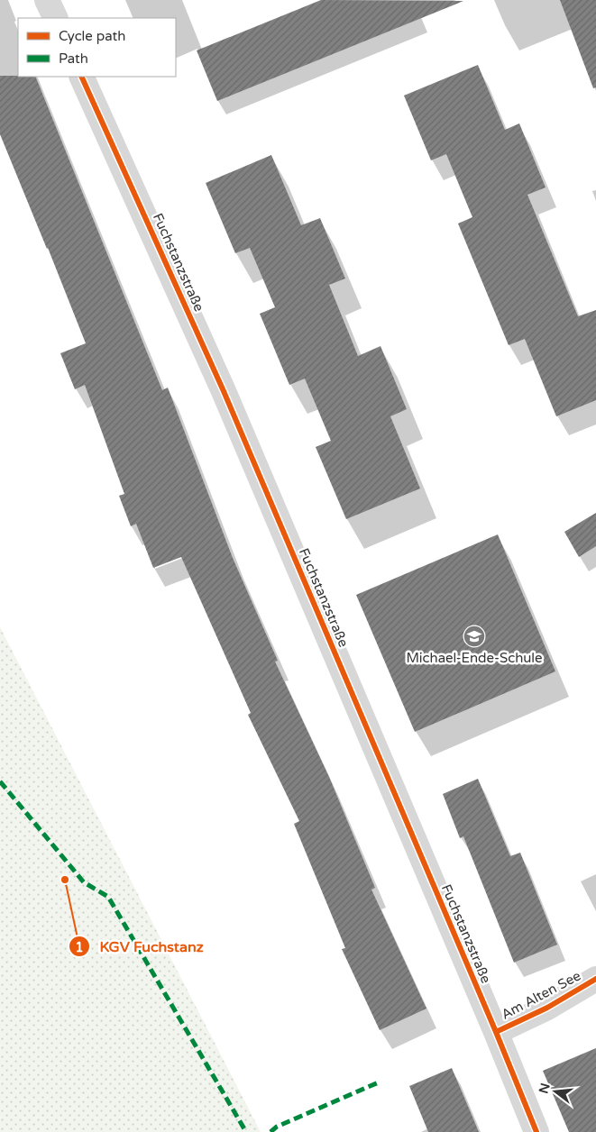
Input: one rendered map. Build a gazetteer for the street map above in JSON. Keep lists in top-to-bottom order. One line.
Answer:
{"streets":{"street":["Fuchstanzstraße","Am Alten See"]},"crossings":[["Fuchstanzstraße","Am Alten See"]],"places":{"school or university":["Michael-Ende-Schule"],"other":["KGV Fuchstanz"]},"legend":["Cycle path","Path"],"north":"left"}
